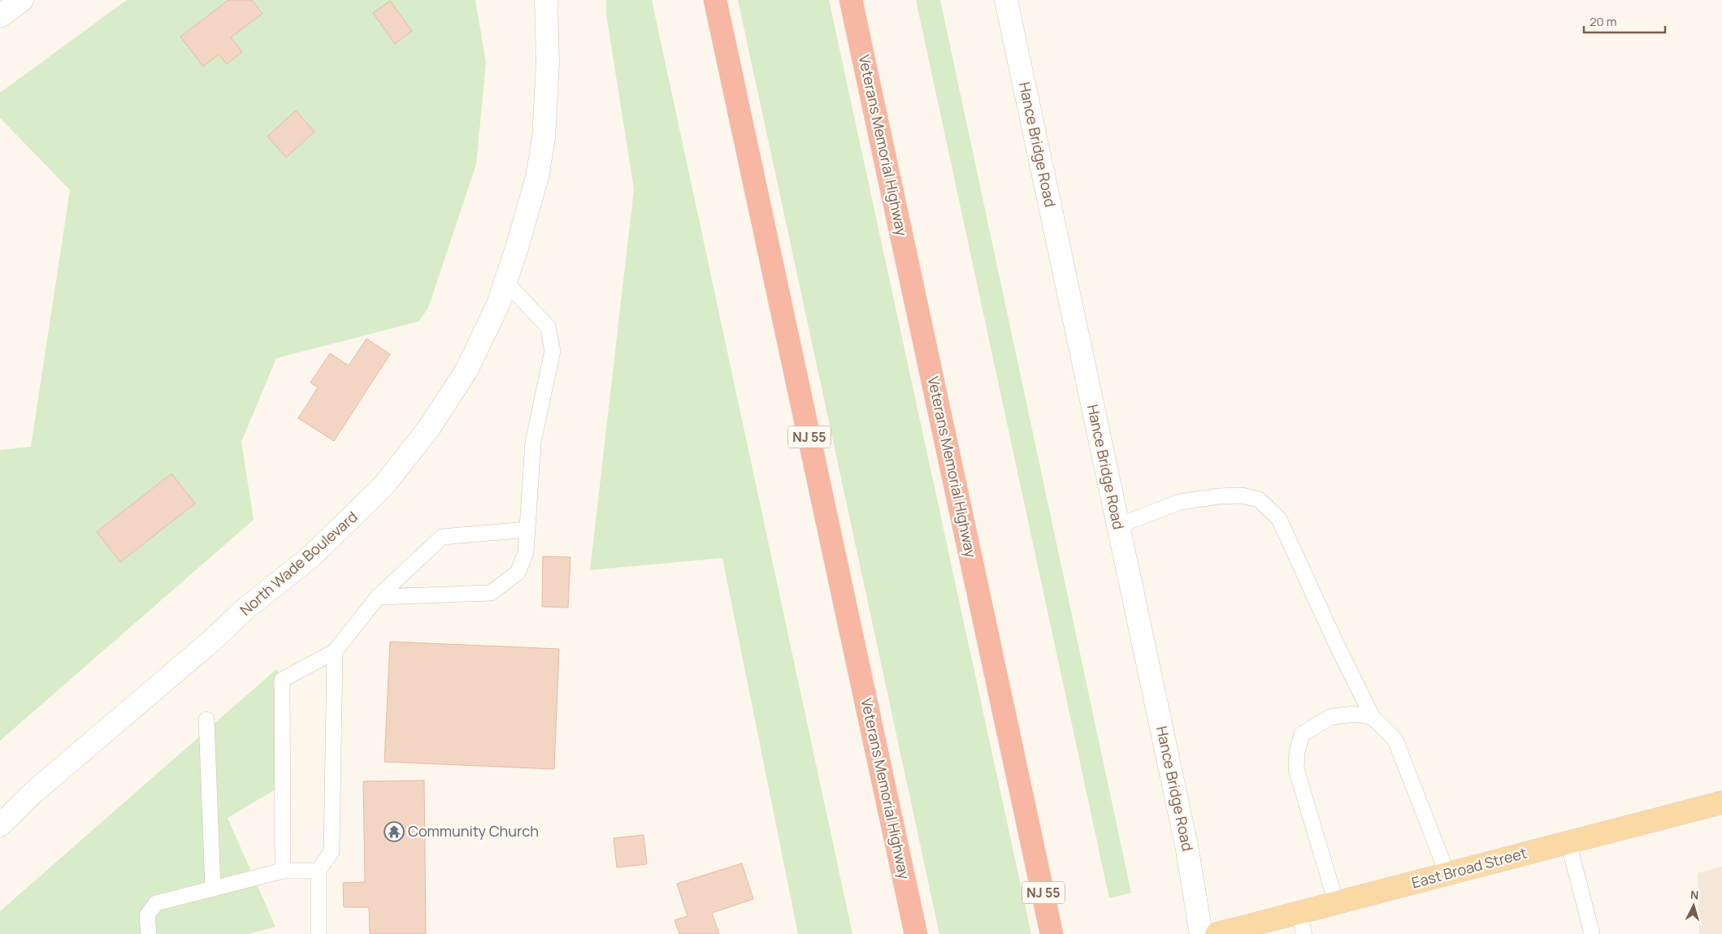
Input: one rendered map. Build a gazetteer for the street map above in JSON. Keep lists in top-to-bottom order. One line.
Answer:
{"streets":{"highway":["Veterans Memorial Highway","NJ 55"],"main road":["Hance Bridge Road","North Wade Boulevard","East Broad Street"]},"places":{"temple":["Community Church"]},"scale_bar":"20 m","north":"top"}
